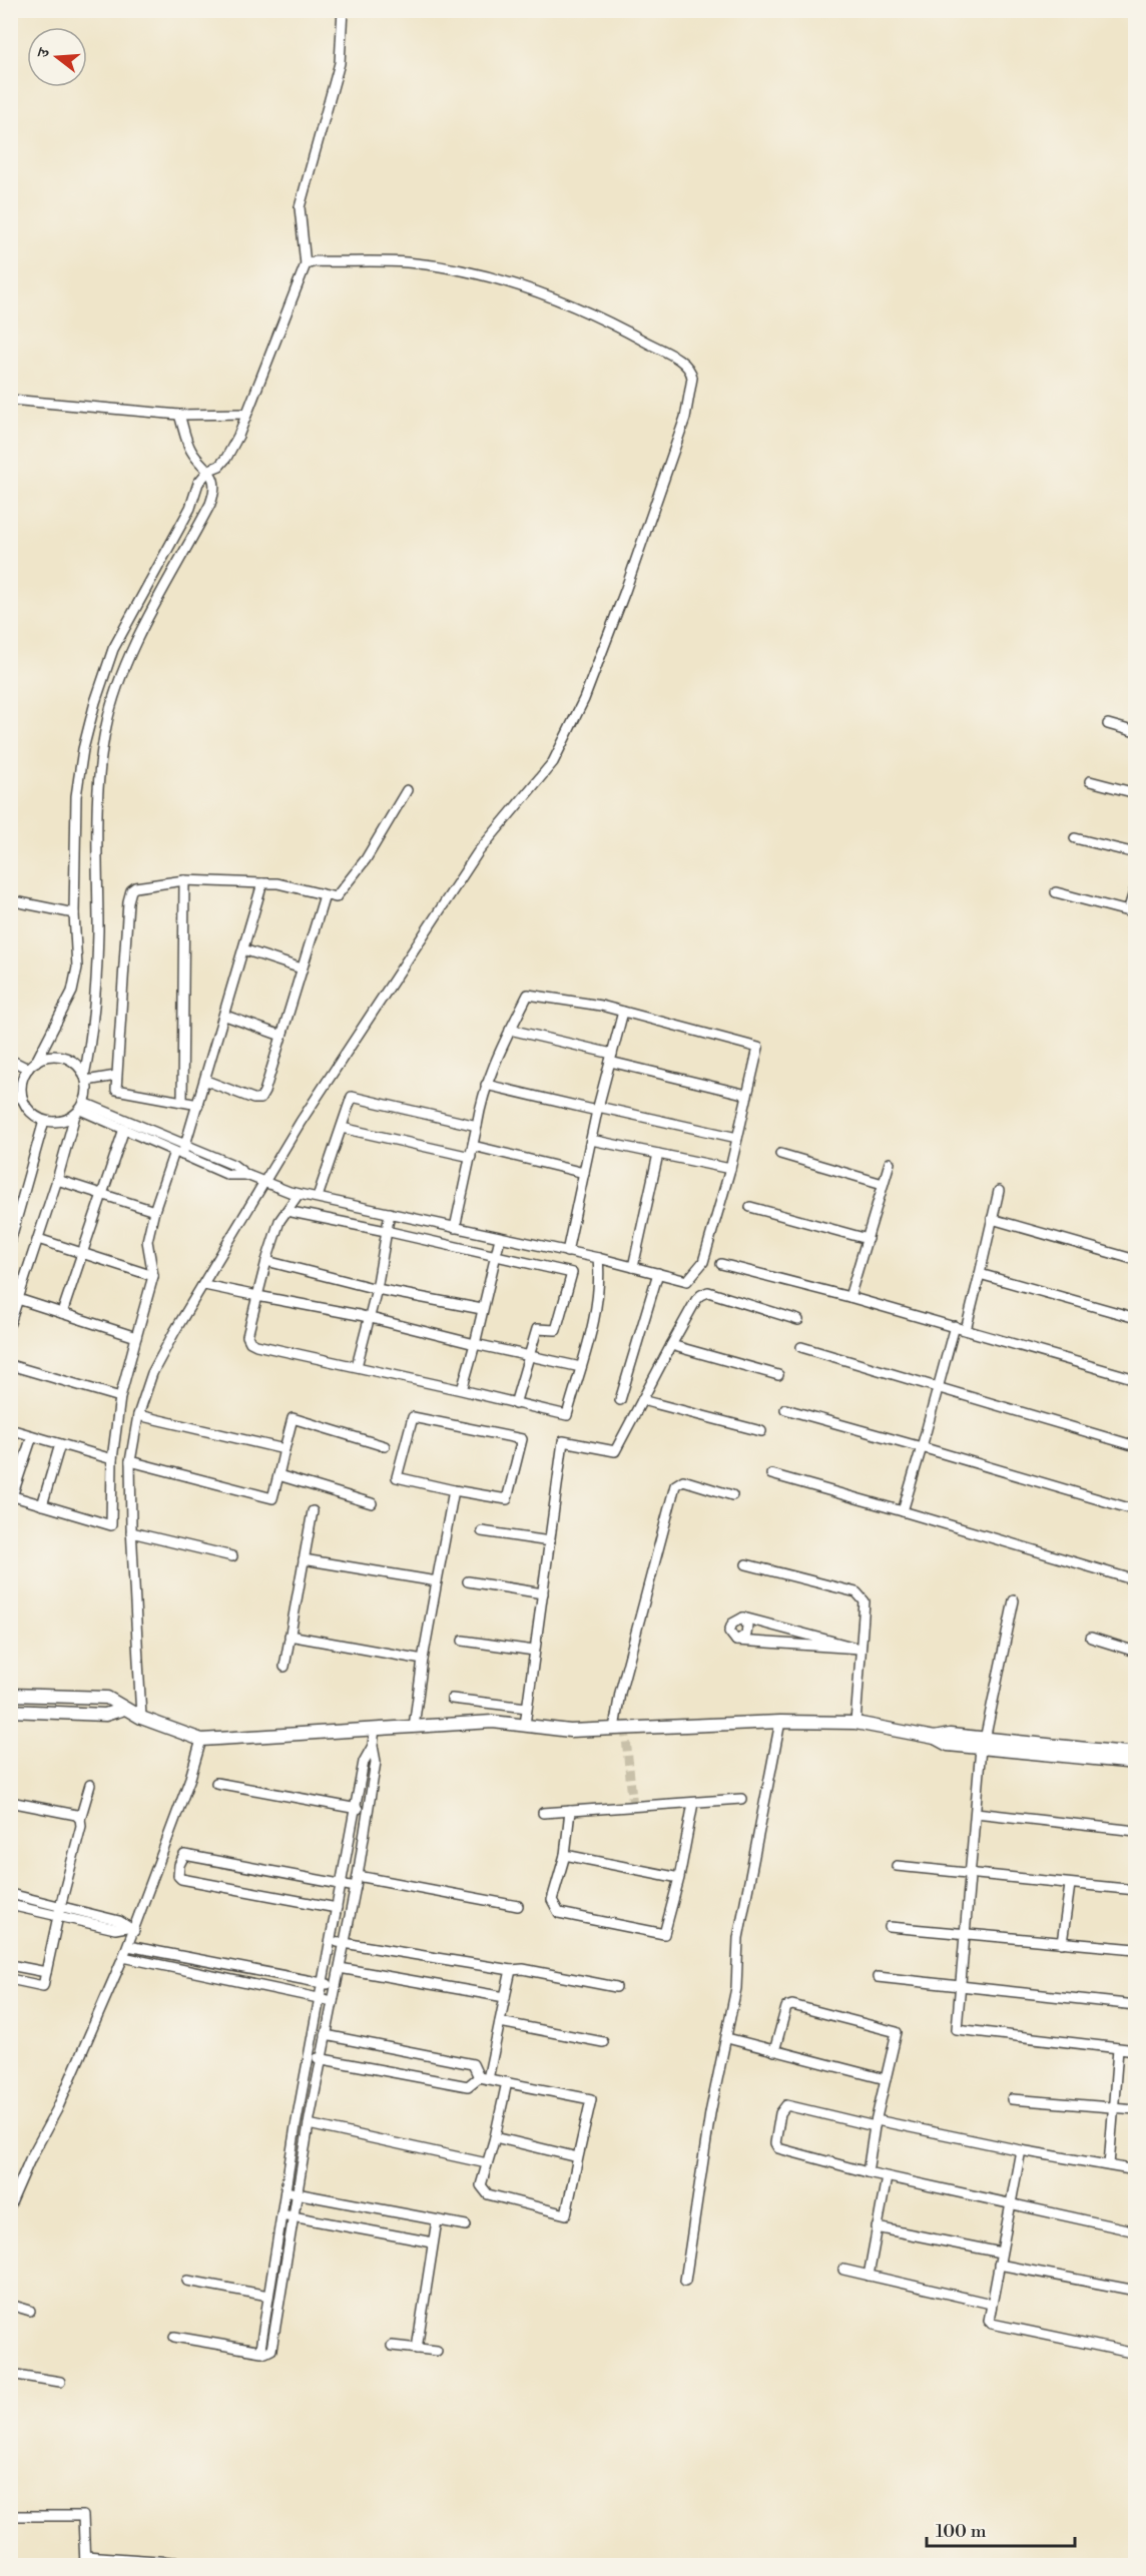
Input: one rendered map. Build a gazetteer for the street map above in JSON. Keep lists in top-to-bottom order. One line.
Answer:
{"scale_bar":"100 m","north":"left"}
